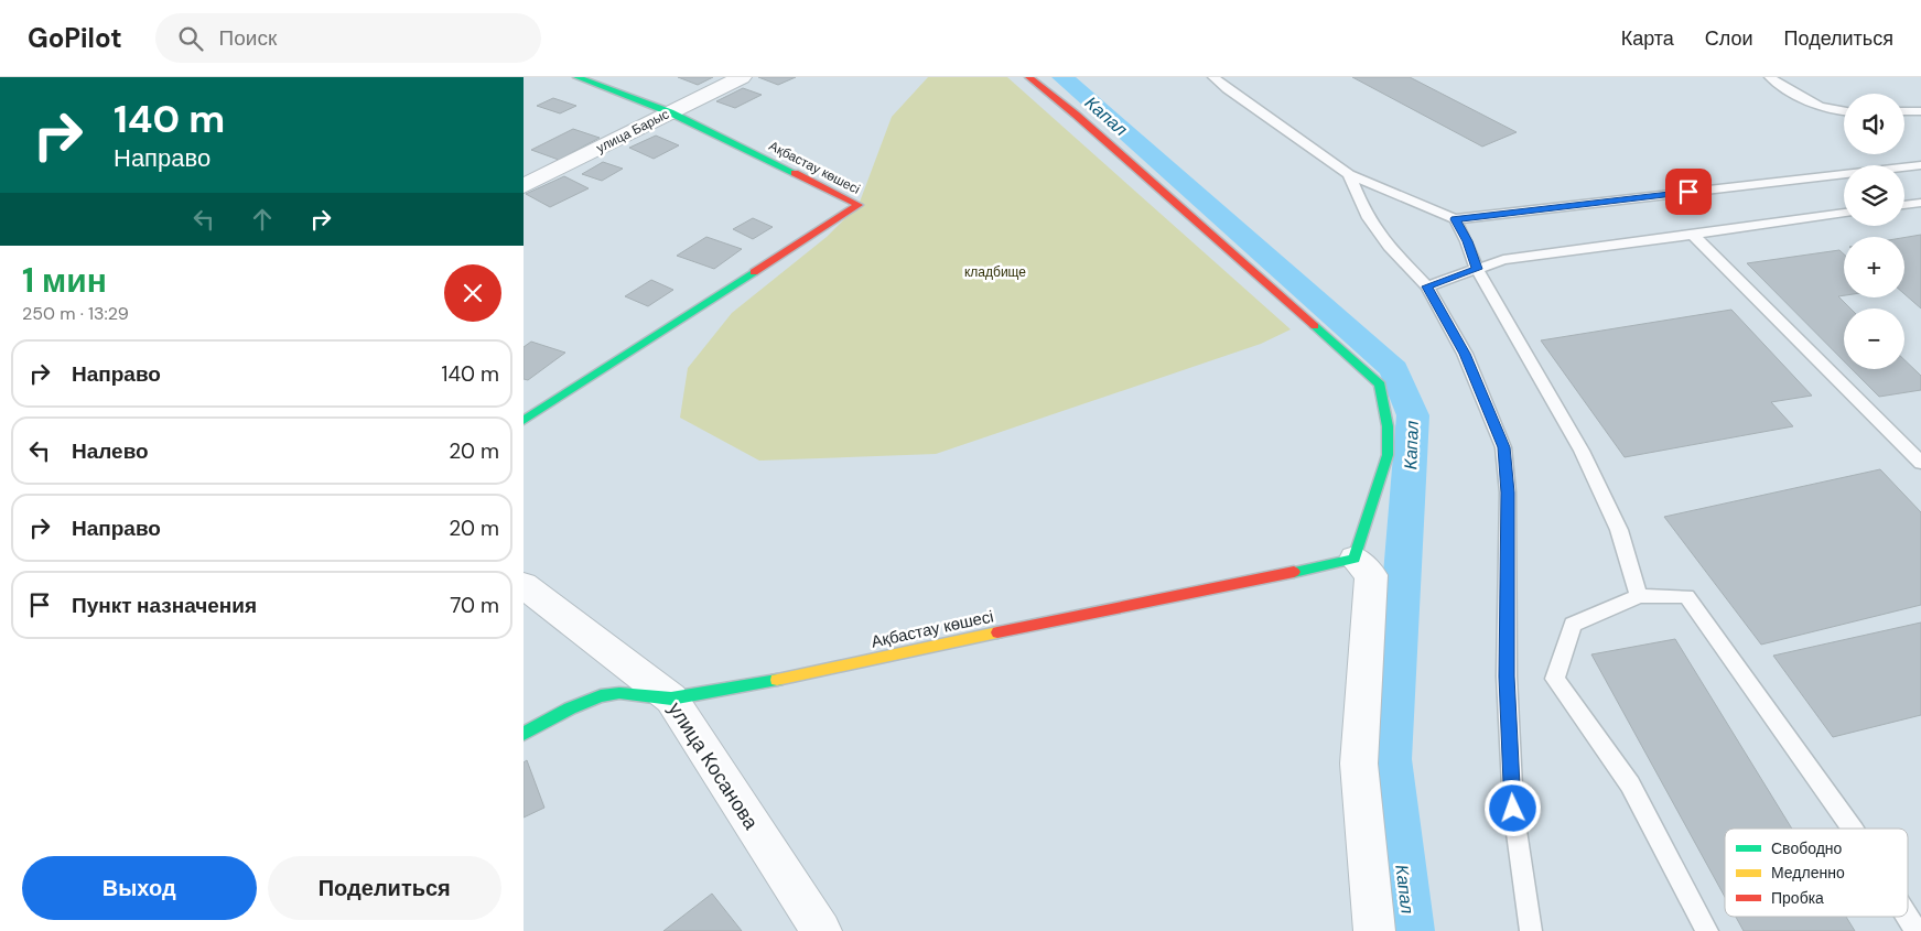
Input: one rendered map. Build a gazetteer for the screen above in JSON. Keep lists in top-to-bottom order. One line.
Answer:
{"streets":{"street":["улица Барыс","Ақбастау көшесі","улица Косанова"]},"crossings":[["улица Барыс","Ақбастау көшесі"],["Ақбастау көшесі","улица Косанова"]],"water":["Капал"],"parks":["кладбище"],"legend":["Свободно","Медленно","Пробка"],"page":{"header":"GoPilot","search":"Поиск","nav":["Карта","Слои","Поделиться"],"turn":["140 m","Направо"],"map_buttons":["+","−"],"heading":["1 мин","250 m · 13:29"],"list":[{"name":"Направо","value":"140 m"},{"name":"Налево","value":"20 m"},{"name":"Направо","value":"20 m"},{"name":"Пункт назначения","value":"70 m"}],"buttons":["Выход","Поделиться"]}}
